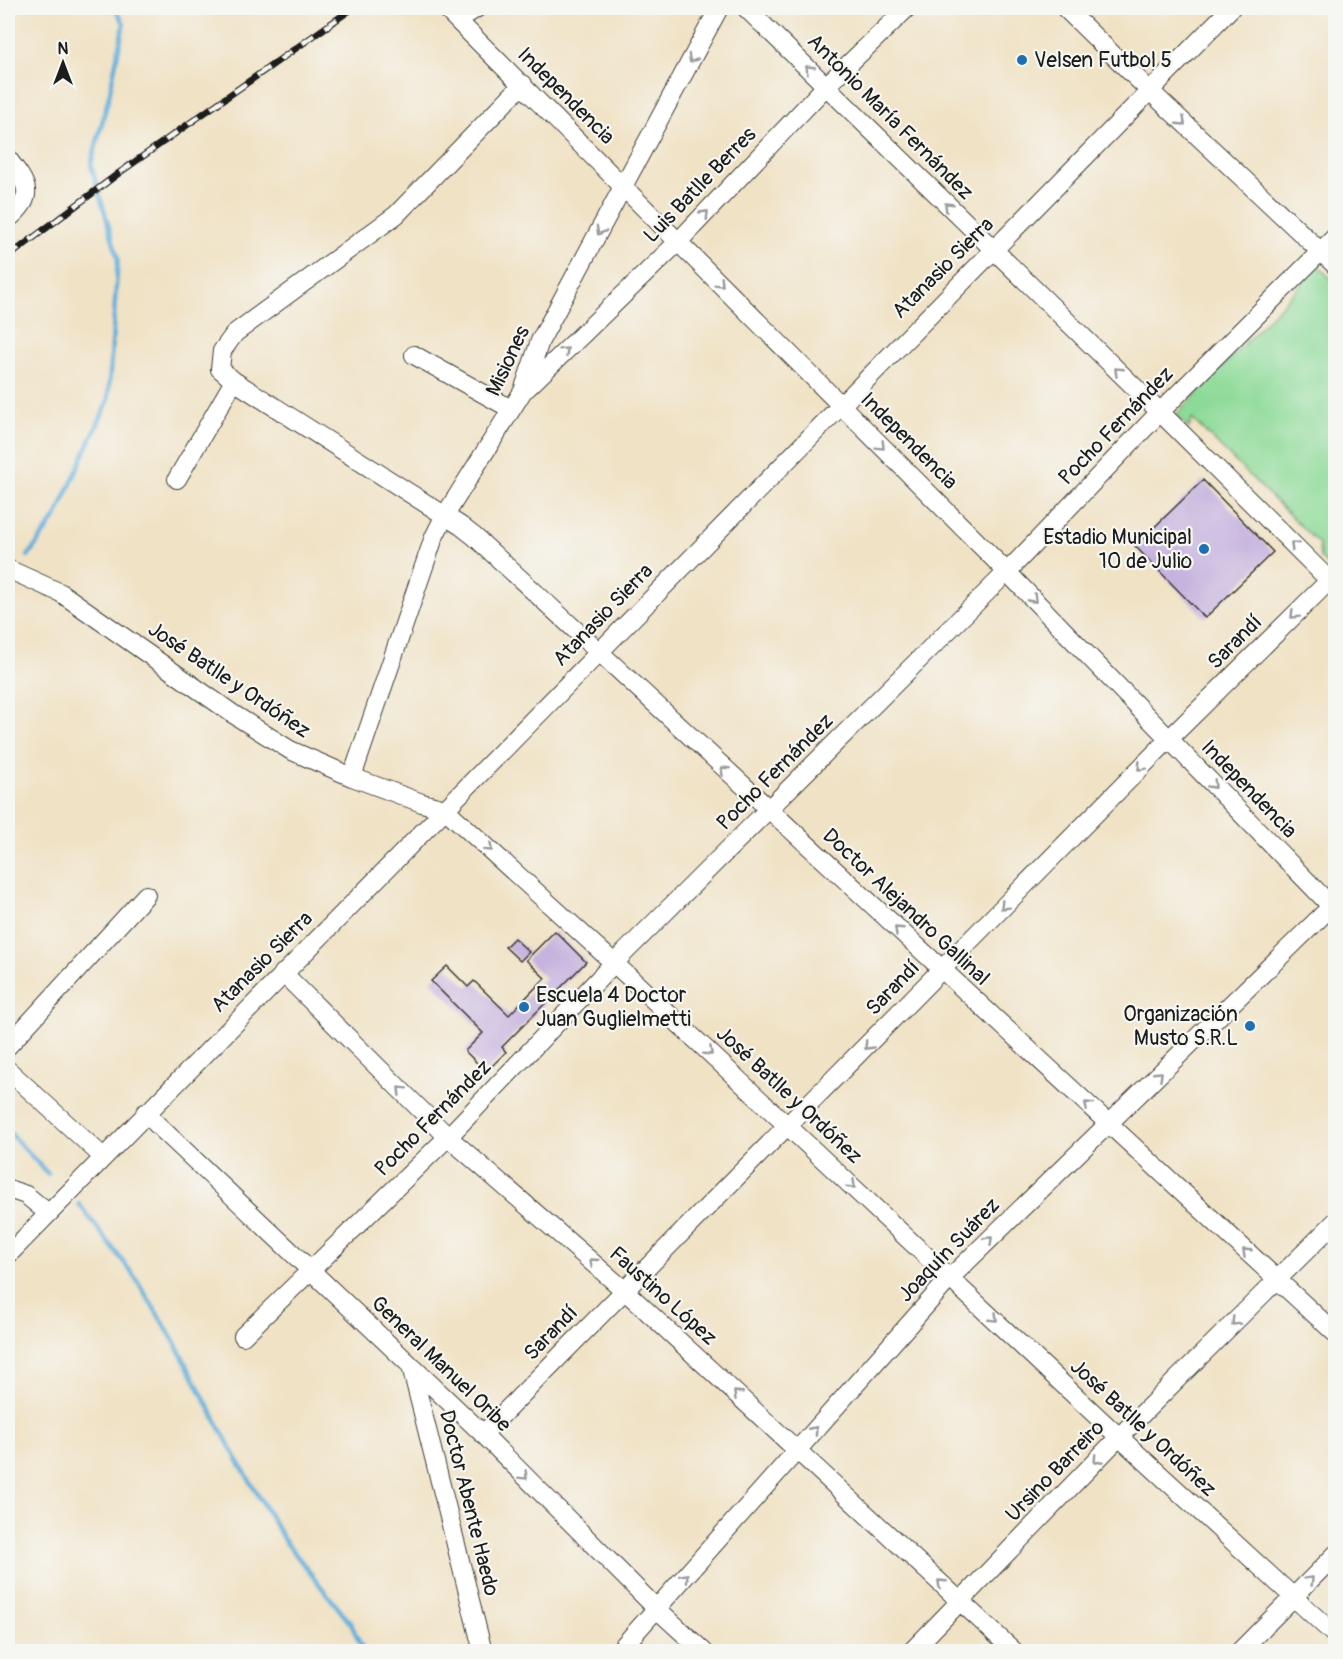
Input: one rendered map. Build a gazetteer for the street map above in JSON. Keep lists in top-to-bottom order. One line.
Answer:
{"streets":{"street":["Independencia","Antonio María Fernández","Luis Batlle Berres","Atanasio Sierra","Misiones","Pocho Fernández","Sarandí","José Batlle y Ordóñez","Doctor Alejandro Gallinal","Joaquín Suárez","Faustino López","General Manuel Oribe","Ursino Barreiro","Doctor Abente Haedo"]},"crossings":[["Independencia","Luis Batlle Berres"],["Independencia","Atanasio Sierra"],["Independencia","Misiones"],["Independencia","Pocho Fernández"],["Independencia","Sarandí"],["Independencia","Joaquín Suárez"],["Antonio María Fernández","Luis Batlle Berres"],["Antonio María Fernández","Atanasio Sierra"],["Antonio María Fernández","Pocho Fernández"],["Antonio María Fernández","Sarandí"],["Luis Batlle Berres","Misiones"],["Atanasio Sierra","José Batlle y Ordóñez"],["Atanasio Sierra","Doctor Alejandro Gallinal"],["Atanasio Sierra","Faustino López"],["Atanasio Sierra","General Manuel Oribe"],["Misiones","José Batlle y Ordóñez"],["Misiones","Doctor Alejandro Gallinal"],["Pocho Fernández","José Batlle y Ordóñez"],["Pocho Fernández","Doctor Alejandro Gallinal"],["Pocho Fernández","Faustino López"],["Pocho Fernández","General Manuel Oribe"],["Sarandí","José Batlle y Ordóñez"],["Sarandí","Doctor Alejandro Gallinal"],["Sarandí","Faustino López"],["Sarandí","General Manuel Oribe"],["José Batlle y Ordóñez","Joaquín Suárez"],["José Batlle y Ordóñez","Ursino Barreiro"],["Doctor Alejandro Gallinal","Joaquín Suárez"],["Doctor Alejandro Gallinal","Ursino Barreiro"],["Joaquín Suárez","Faustino López"],["Joaquín Suárez","General Manuel Oribe"],["Faustino López","Ursino Barreiro"],["General Manuel Oribe","Doctor Abente Haedo"]],"one_way":["Independencia","Antonio María Fernández","Luis Batlle Berres","Misiones","Sarandí","José Batlle y Ordóñez","Doctor Alejandro Gallinal","Joaquín Suárez","Faustino López","Ursino Barreiro"],"places":["Velsen Futbol 5","Estadio Municipal 10 de Julio","Escuela 4 Doctor Juan Guglielmetti","Organización Musto S.R.L"],"north":"top"}
